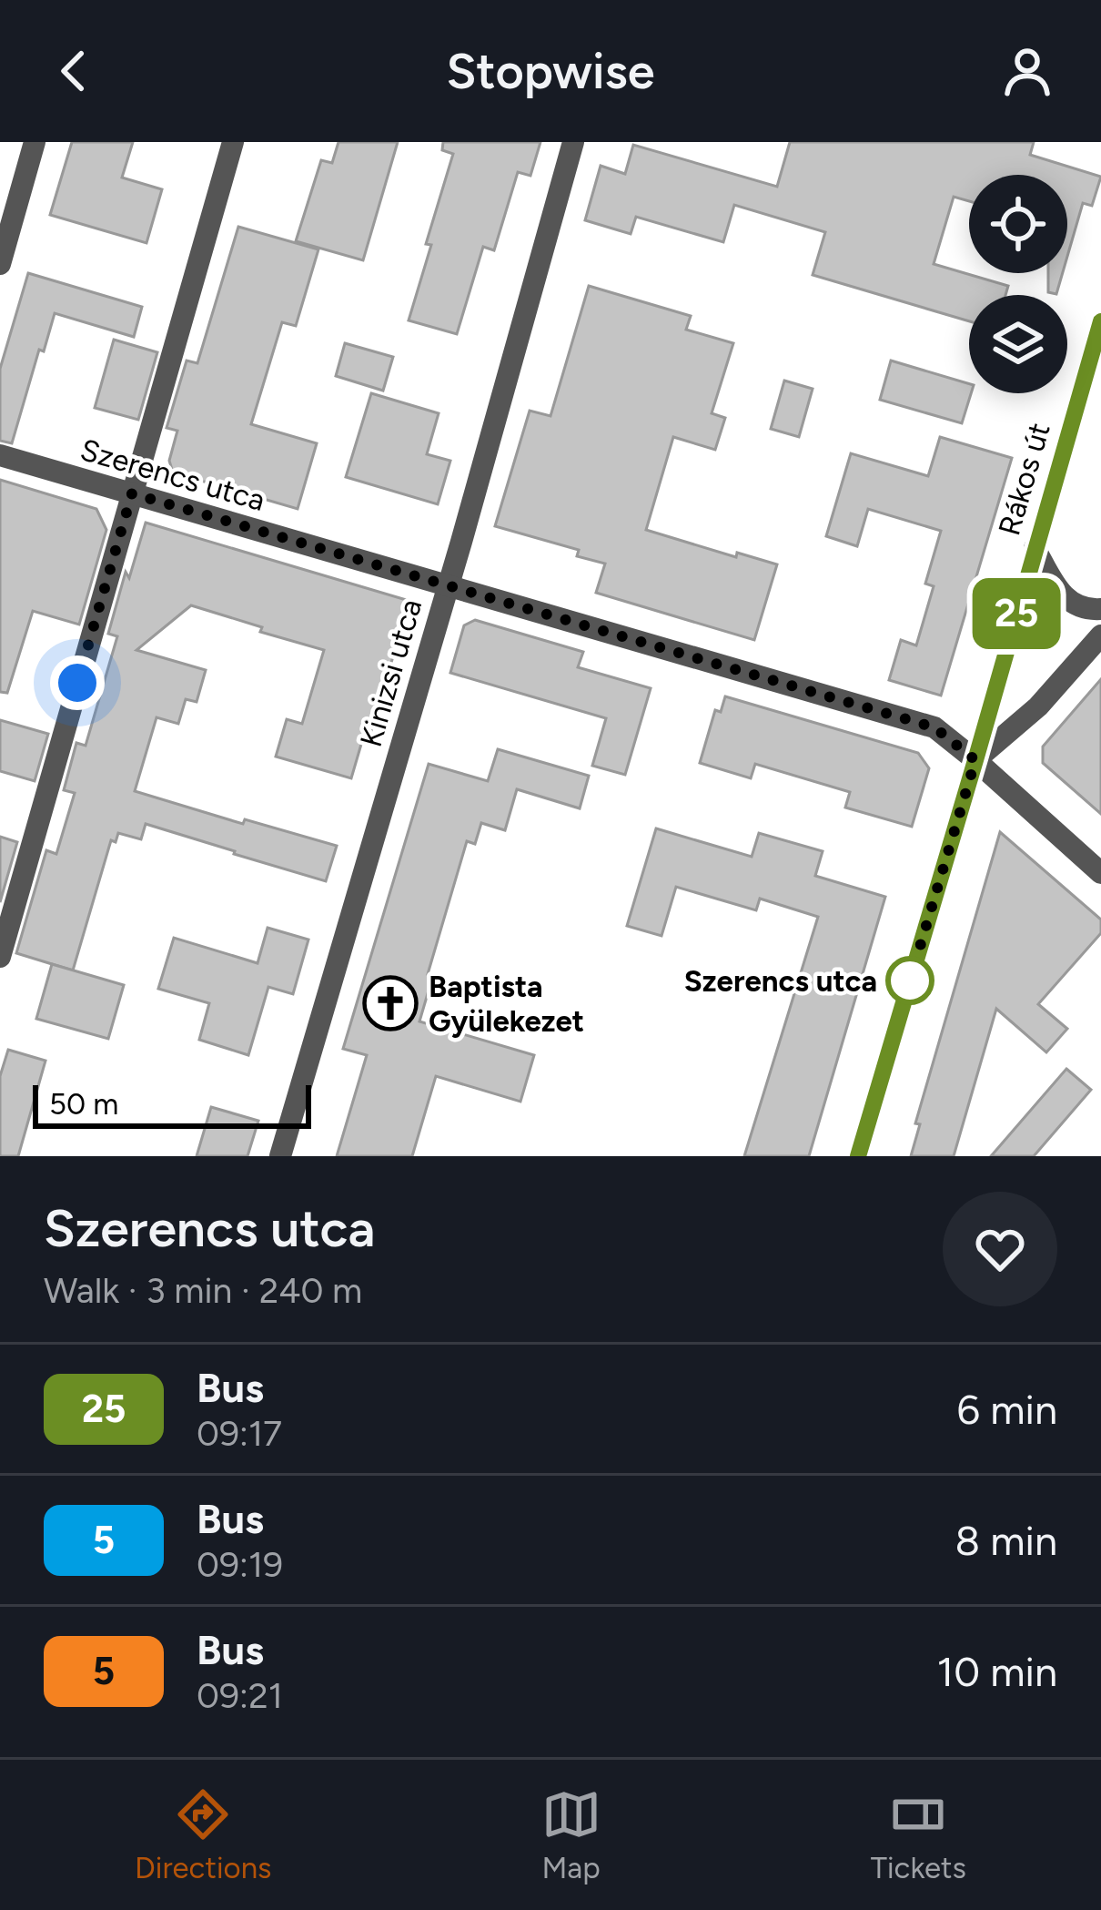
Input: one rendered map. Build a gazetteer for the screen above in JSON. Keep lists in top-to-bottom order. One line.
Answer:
{"streets":{"street":["Szerencs utca","Rákos út","Kinizsi utca"]},"crossings":[["Szerencs utca","Rákos út"],["Szerencs utca","Kinizsi utca"]],"places":{"other":["Szerencs utca"],"church":["Baptista Gyülekezet"]},"lines":["bus line 25"],"scale_bar":"50 m","page":{"header":"Stopwise","on_map":"25","scale":"50 m","heading":["Szerencs utca","Walk · 3 min · 240 m"],"list":[{"mark":"25","name":"Bus","note":"09:17","value":"6 min"},{"mark":"5","name":"Bus","note":"09:19","value":"8 min"},{"mark":"5","name":"Bus","note":"09:21","value":"10 min"}],"tabs":["Directions","Map","Tickets"]}}
